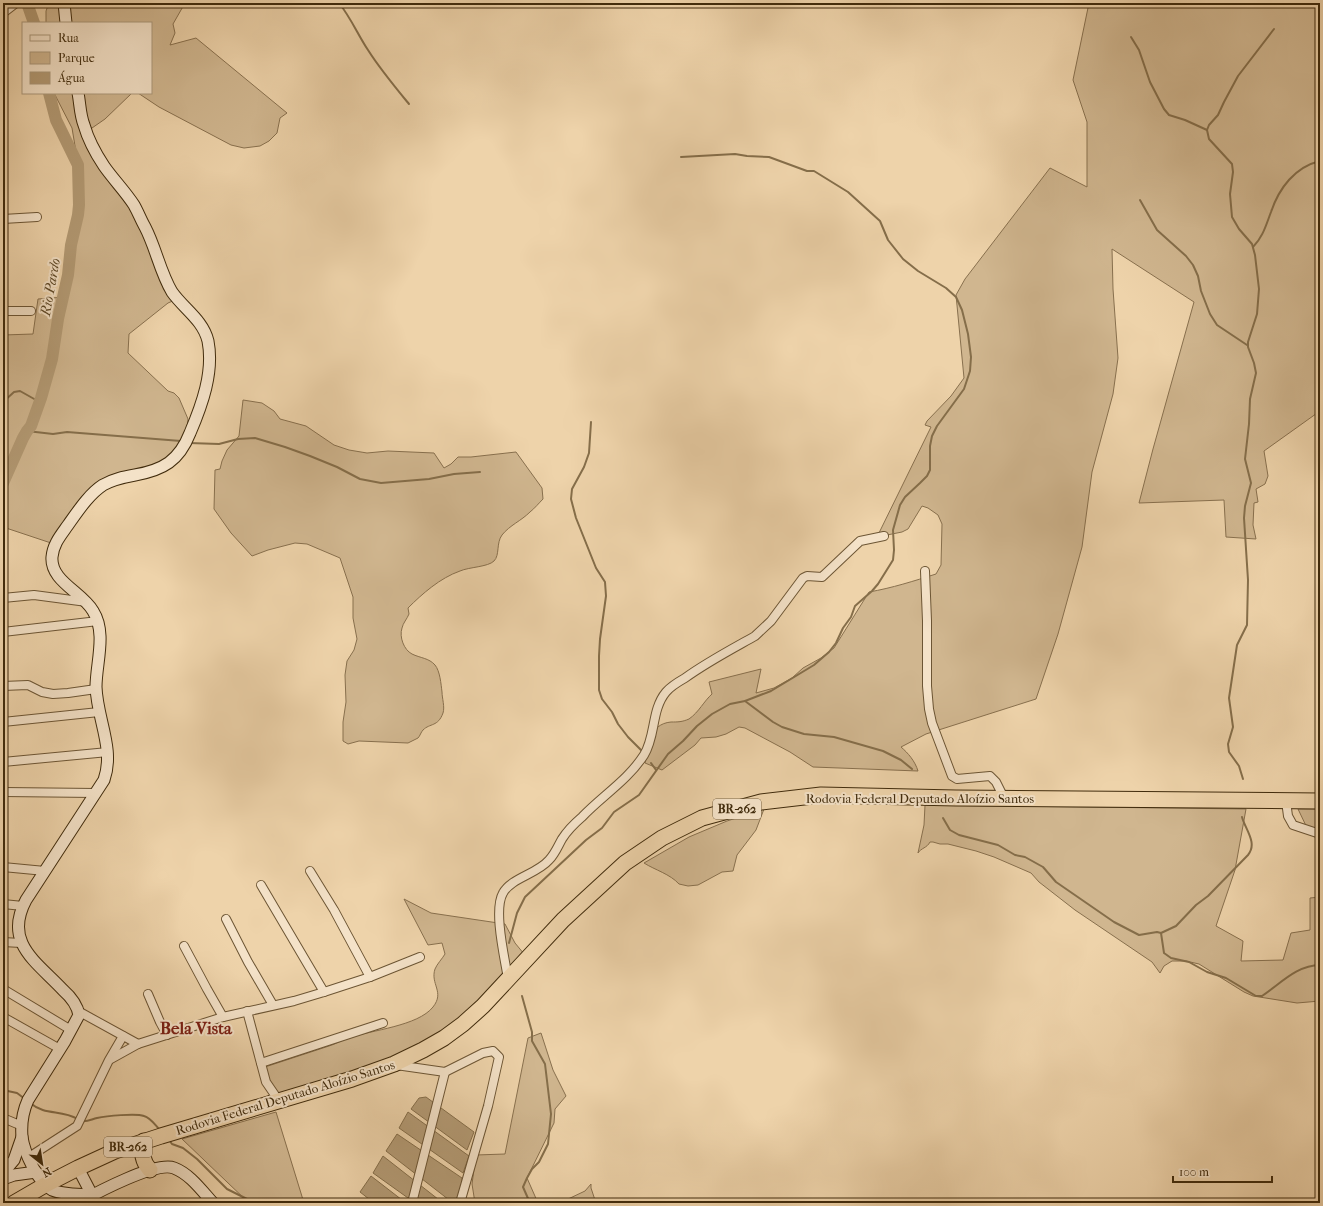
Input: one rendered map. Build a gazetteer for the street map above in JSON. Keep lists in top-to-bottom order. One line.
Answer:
{"streets":{"highway":["Rodovia Federal Deputado Aloízio Santos","BR-262"]},"districts":["Bela Vista"],"water":["Rio Pardo"],"legend":["Rua","Parque","Água"],"scale_bar":"100 m","north":"bottom right"}
